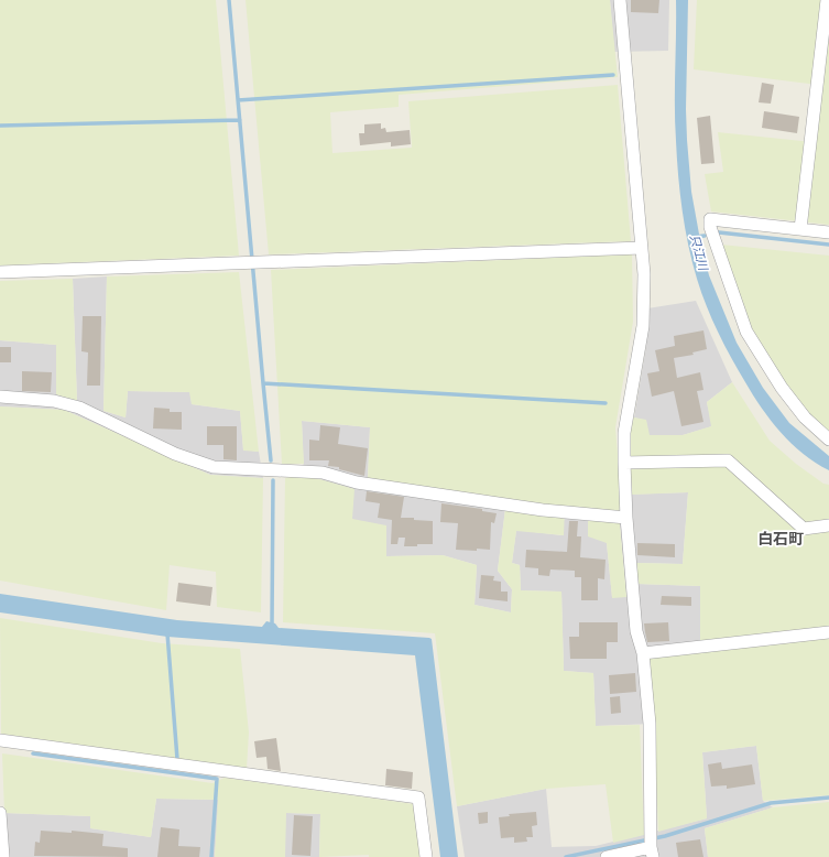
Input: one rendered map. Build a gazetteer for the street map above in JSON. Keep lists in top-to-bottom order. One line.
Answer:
{"districts":["白石町"],"water":["只江川"]}
